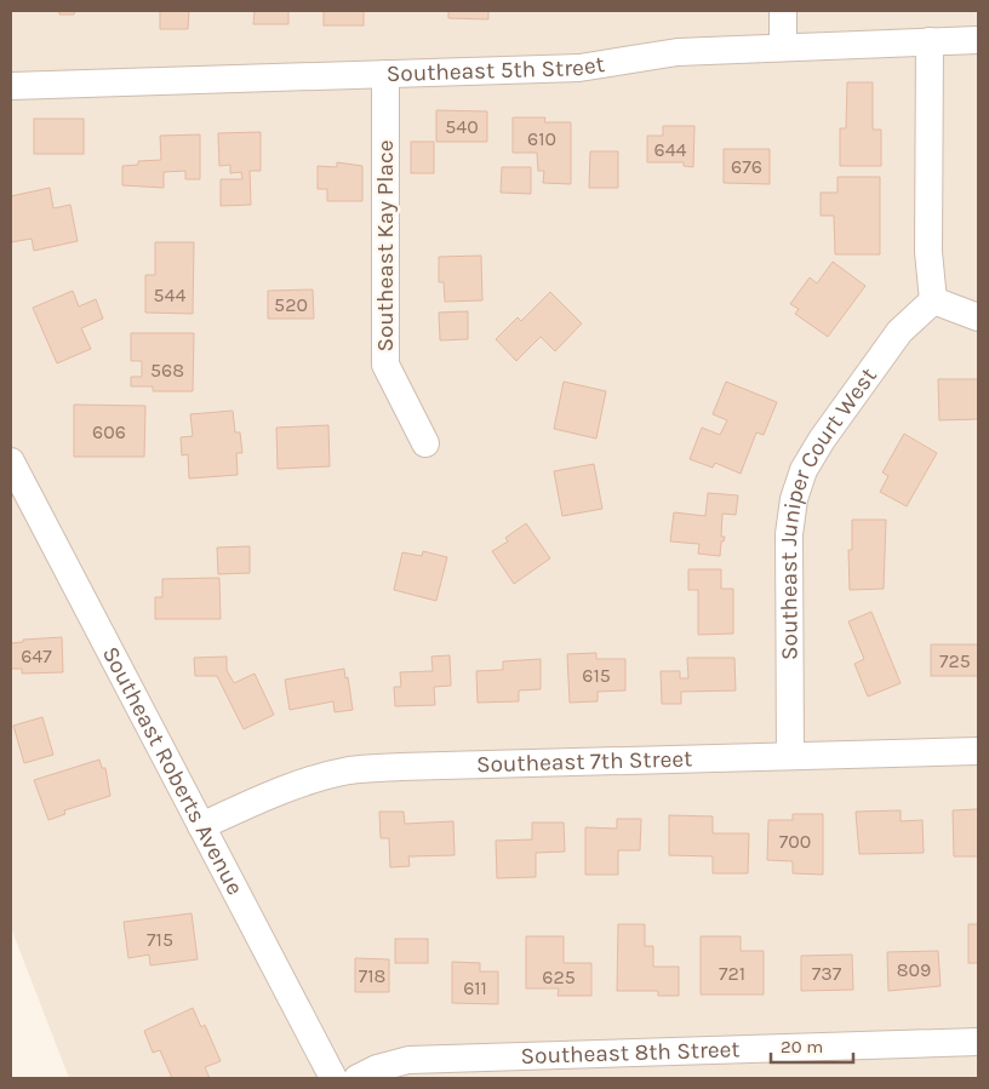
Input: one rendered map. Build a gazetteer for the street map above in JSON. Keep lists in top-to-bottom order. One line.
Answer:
{"streets":{"street":["Southeast 5th Street","Southeast Kay Place","Southeast Juniper Court West","Southeast 7th Street","Southeast Roberts Avenue","Southeast 8th Street"]},"crossings":[["Southeast 5th Street","Southeast Kay Place"],["Southeast Juniper Court West","Southeast 7th Street"],["Southeast 7th Street","Southeast Roberts Avenue"]],"house_numbers":["540","610","644","676","544","520","568","606","647","725","615","700","715","809","721","737","718","625","611"],"scale_bar":"20 m"}
